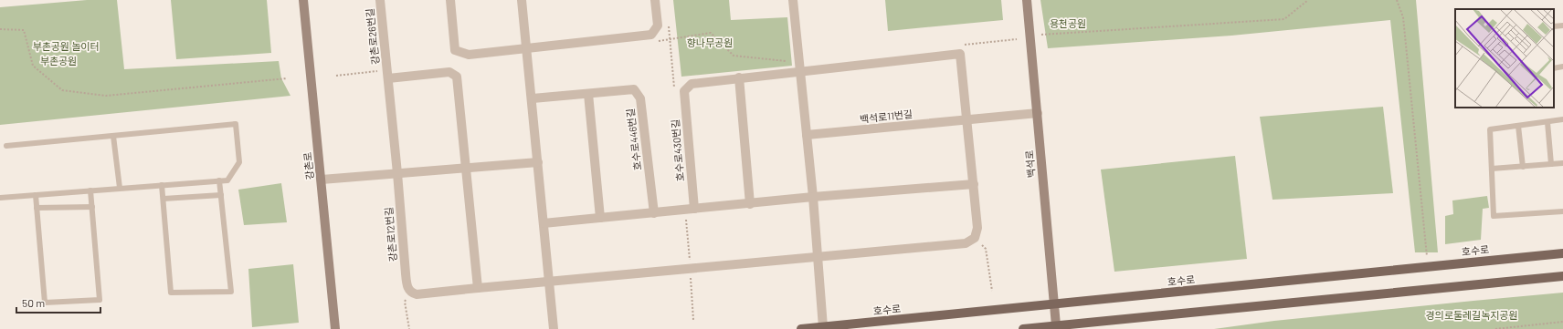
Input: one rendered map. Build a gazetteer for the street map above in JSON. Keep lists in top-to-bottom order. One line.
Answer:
{"streets":{"main road":["백석로","강촌로","호수로"],"street":["강촌로26번길","백석로11번길","호수로446번길","호수로430번길","강촌로12번길"]},"crossings":[["강촌로26번길","강촌로12번길"],["백석로11번길","호수로430번길"],["백석로11번길","백석로"],["백석로","호수로"]],"parks":["용천공원","향나무공원","부촌공원 놀이터","부촌공원","경의로둘레길녹지공원"],"scale_bar":"50 m"}
